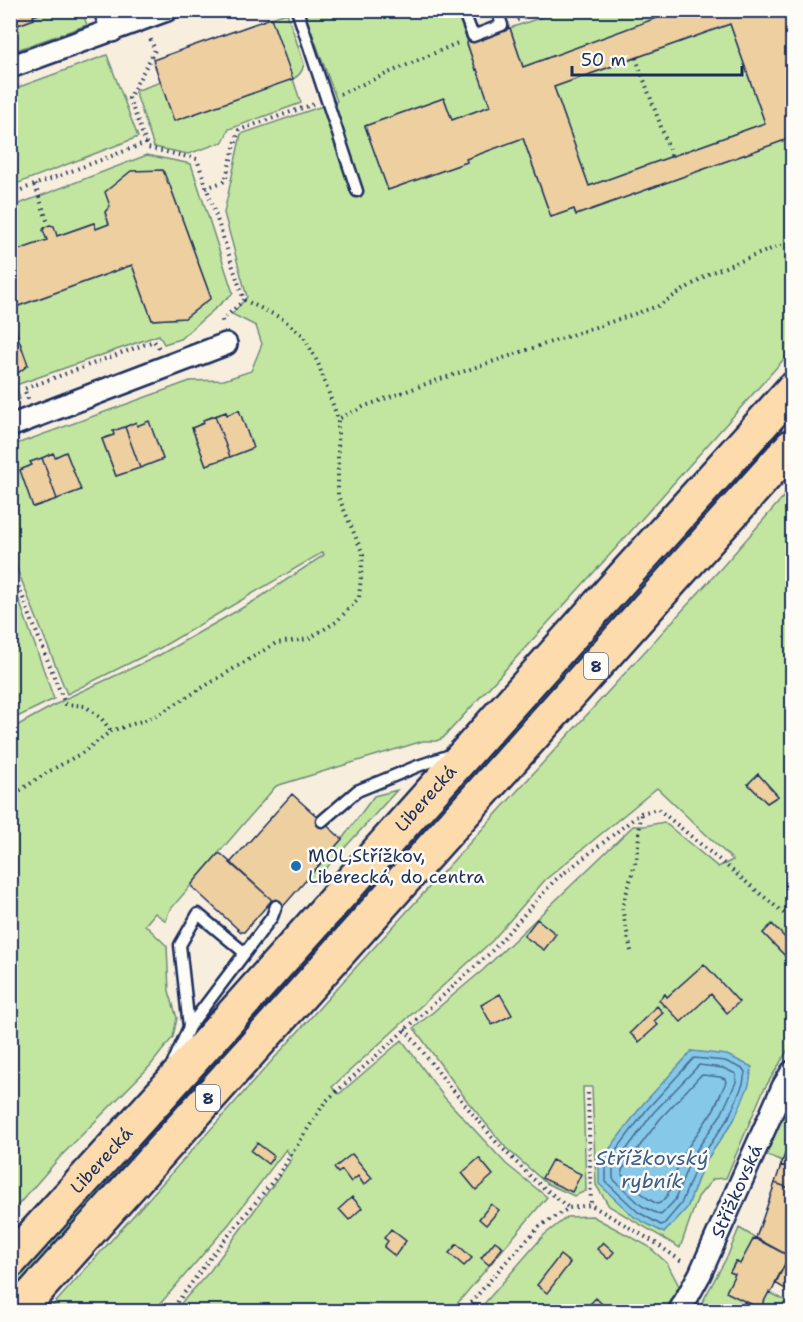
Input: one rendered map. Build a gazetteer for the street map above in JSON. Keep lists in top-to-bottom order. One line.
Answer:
{"streets":{"highway":["8","Liberecká"],"street":["Střížkovská"]},"water":["Střížkovský rybník"],"places":["MOL,Střížkov, Liberecká, do centra"],"scale_bar":"50 m"}
